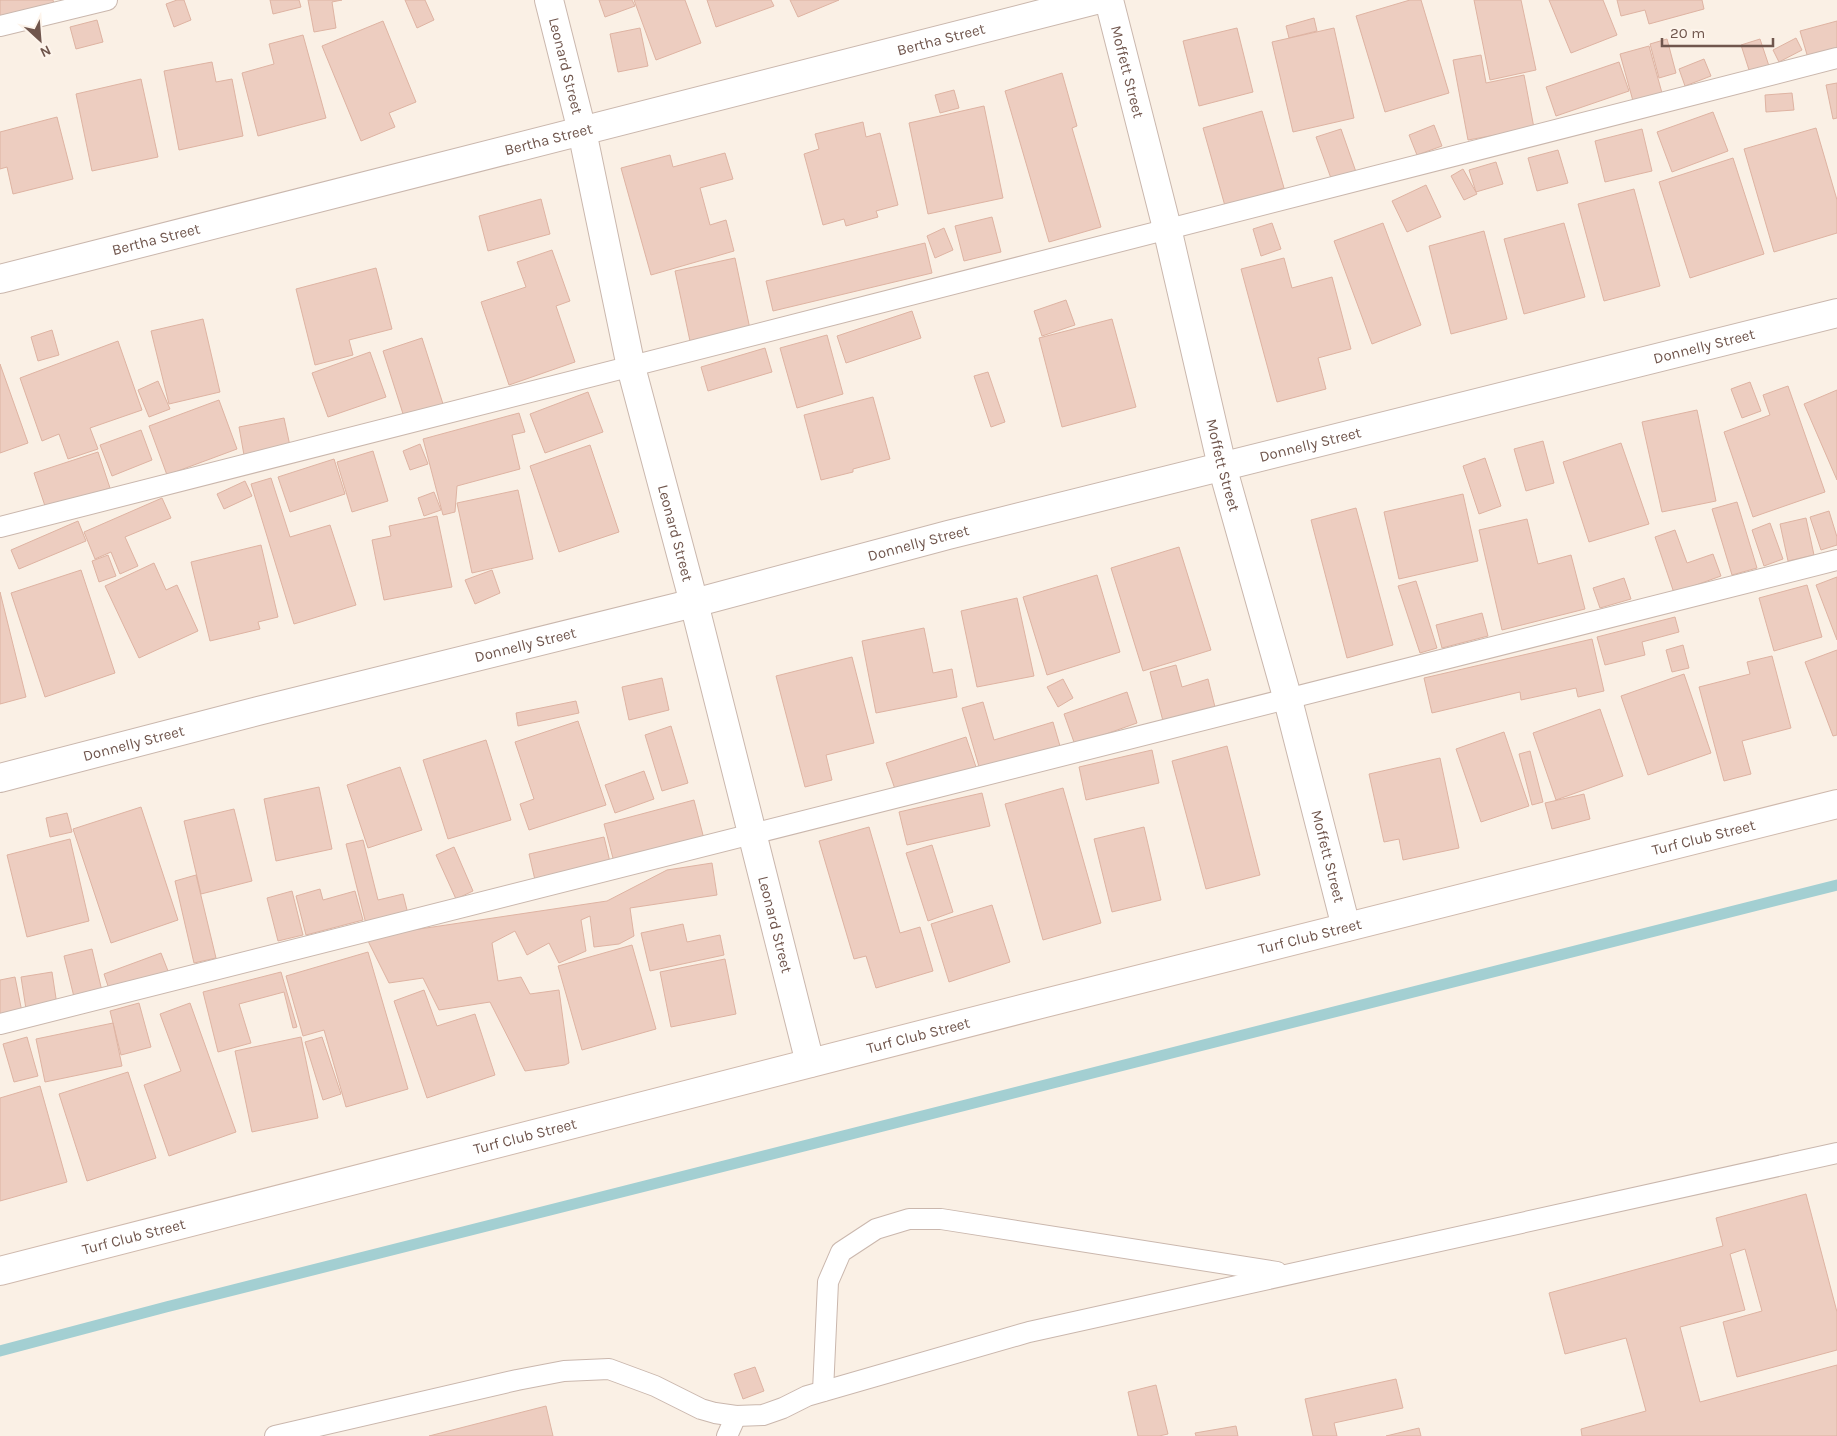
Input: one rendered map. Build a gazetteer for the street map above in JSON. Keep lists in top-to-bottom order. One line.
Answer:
{"streets":{"street":["Bertha Street","Leonard Street","Moffett Street","Donnelly Street","Turf Club Street"]},"crossings":[["Bertha Street","Leonard Street"],["Leonard Street","Donnelly Street"],["Leonard Street","Turf Club Street"],["Moffett Street","Donnelly Street"],["Moffett Street","Turf Club Street"]],"scale_bar":"20 m","north":"bottom right"}
